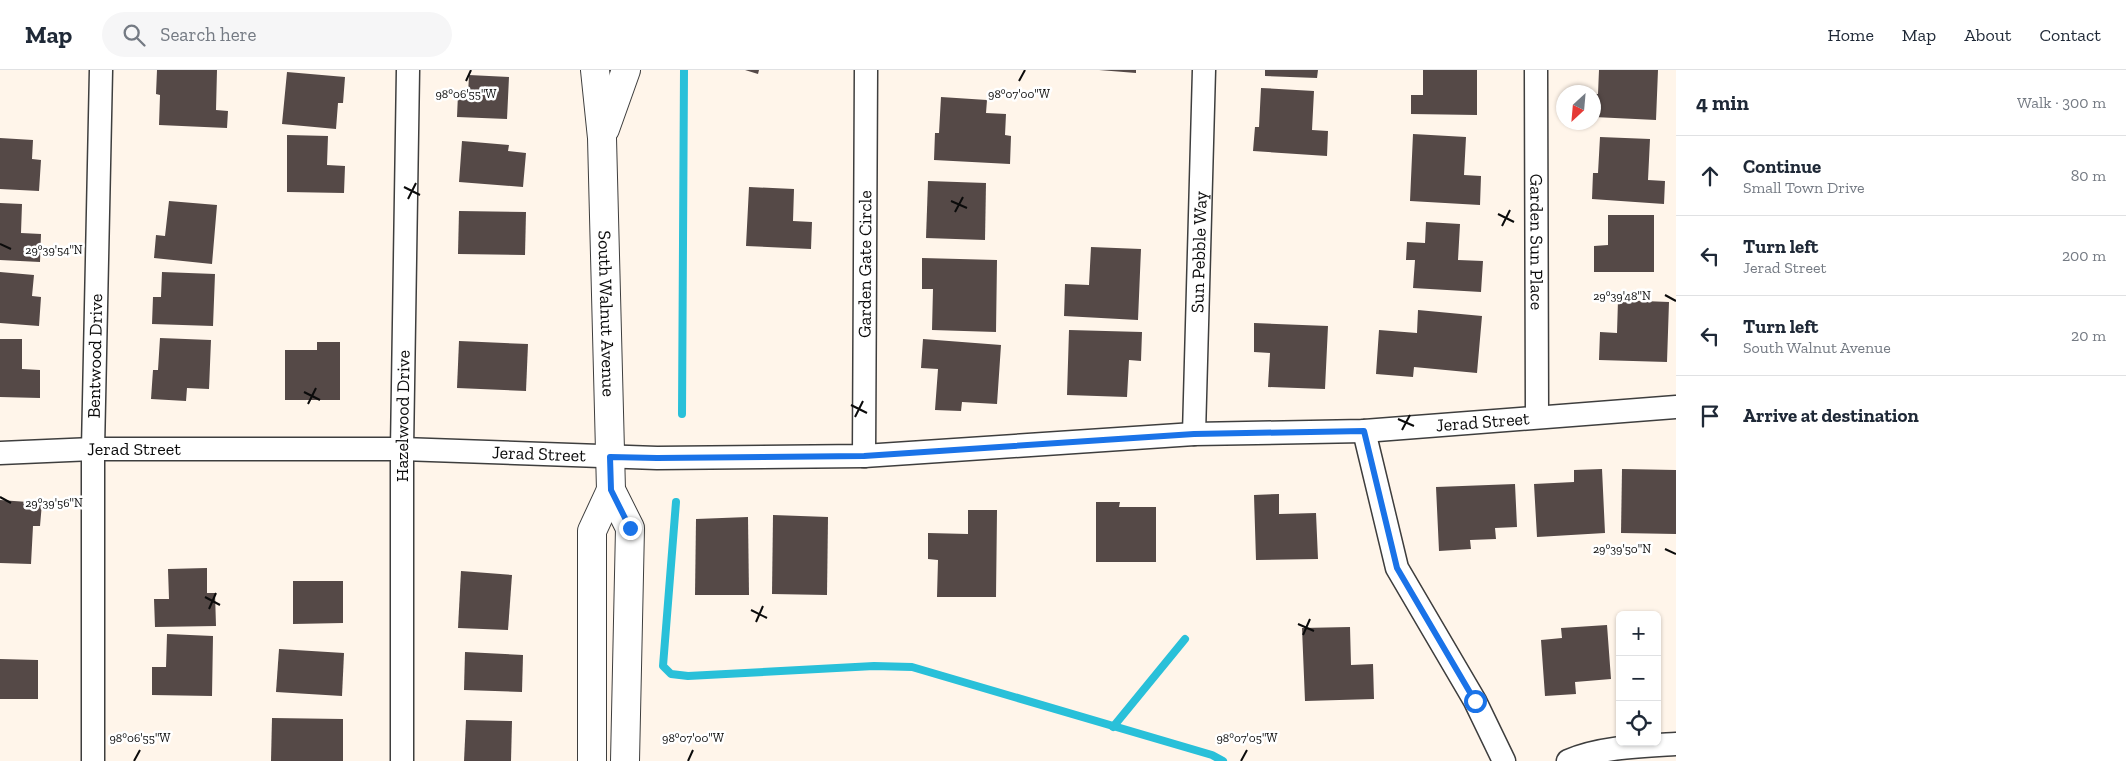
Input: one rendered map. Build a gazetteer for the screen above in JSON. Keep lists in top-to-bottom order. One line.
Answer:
{"streets":{"street":["Garden Sun Place","Sun Pebble Way","Garden Gate Circle","South Walnut Avenue","Bentwood Drive","Hazelwood Drive","Jerad Street"]},"crossings":[["Garden Sun Place","Jerad Street"],["Sun Pebble Way","Jerad Street"],["Garden Gate Circle","Jerad Street"],["South Walnut Avenue","Jerad Street"],["Bentwood Drive","Jerad Street"],["Hazelwood Drive","Jerad Street"]],"north":"bottom left","page":{"header":"Map","search":"Search here","nav":["Home","Map","About","Contact"],"heading":["4 min","Walk · 300 m"],"list":[["Continue","Small Town Drive","80 m"],["Turn left","Jerad Street","200 m"],["Turn left","South Walnut Avenue","20 m"],"Arrive at destination"],"map_buttons":["+","−"]},"coordinates":["98°06'55\"W","98°07'00\"W","29°39'54\"N","29°39'48\"N","29°39'56\"N","29°39'50\"N","98°07'05\"W"]}
